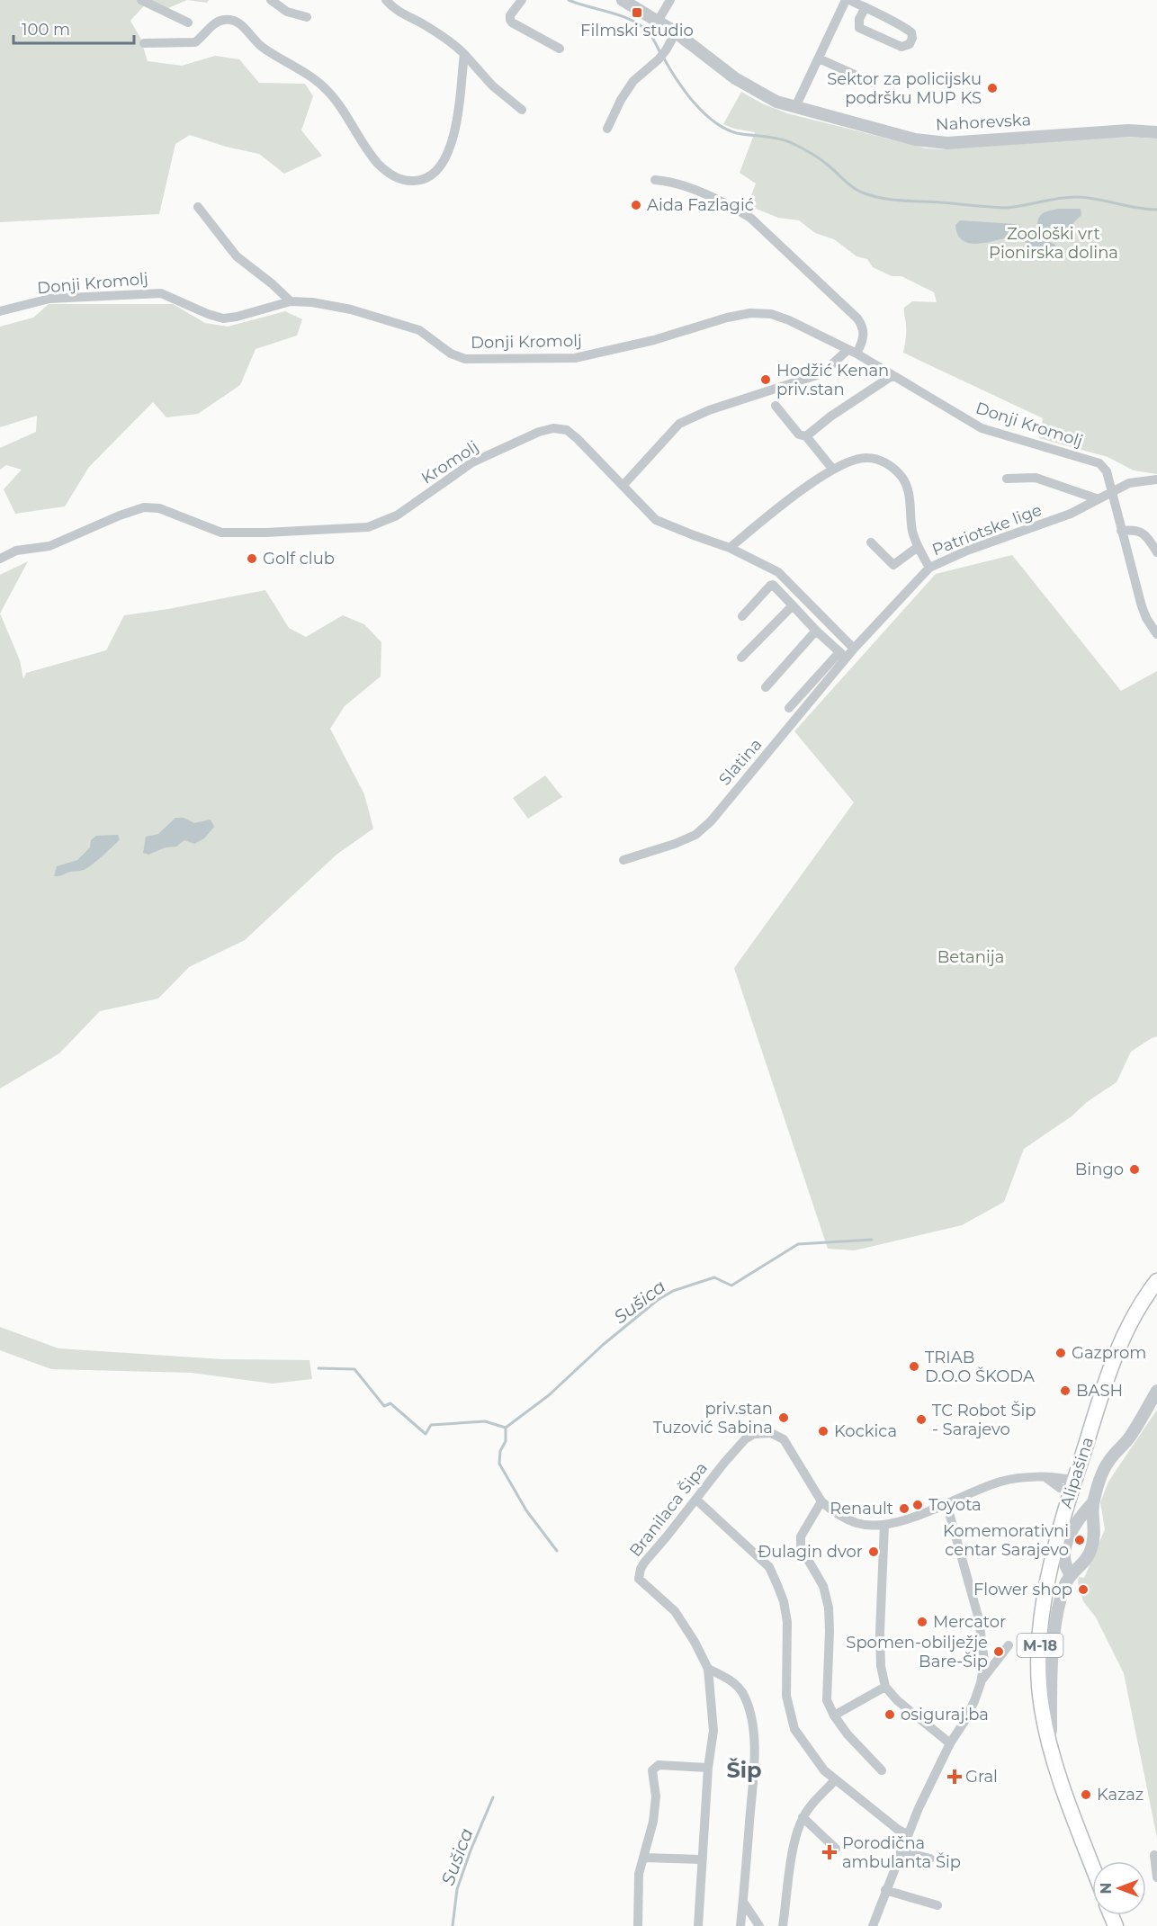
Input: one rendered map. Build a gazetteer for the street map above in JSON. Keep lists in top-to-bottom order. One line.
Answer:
{"streets":{"main road":["Alipašina","M-18"],"street":["Nahorevska","Donji Kromolj","Kromolj","Patriotske lige","Slatina","Branilaca Šipa"]},"crossings":[["Donji Kromolj","Patriotske lige"],["Kromolj","Patriotske lige"],["Kromolj","Slatina"],["Patriotske lige","Slatina"],["Alipašina","Branilaca Šipa"]],"districts":["Šip"],"water":["Sušica"],"parks":["Zoološki vrt Pionirska dolina","Betanija"],"places":{"transit":["Filmski studio"],"other":["Sektor za policijsku podršku MUP KS","Aida Fazlagić","Hodžić Kenan priv.stan","Golf club","Bingo","Gazprom","TRIAB D.O.O ŠKODA","BASH","priv.stan Tuzović Sabina","TC Robot Šip - Sarajevo","Kockica","Toyota","Renault","Komemorativni centar Sarajevo","Đulagin dvor","Flower shop","Mercator","Spomen-obilježje Bare-Šip","osiguraj.ba","Kazaz"],"health":["Gral","Porodična ambulanta Šip"]},"scale_bar":"100 m","north":"left"}
